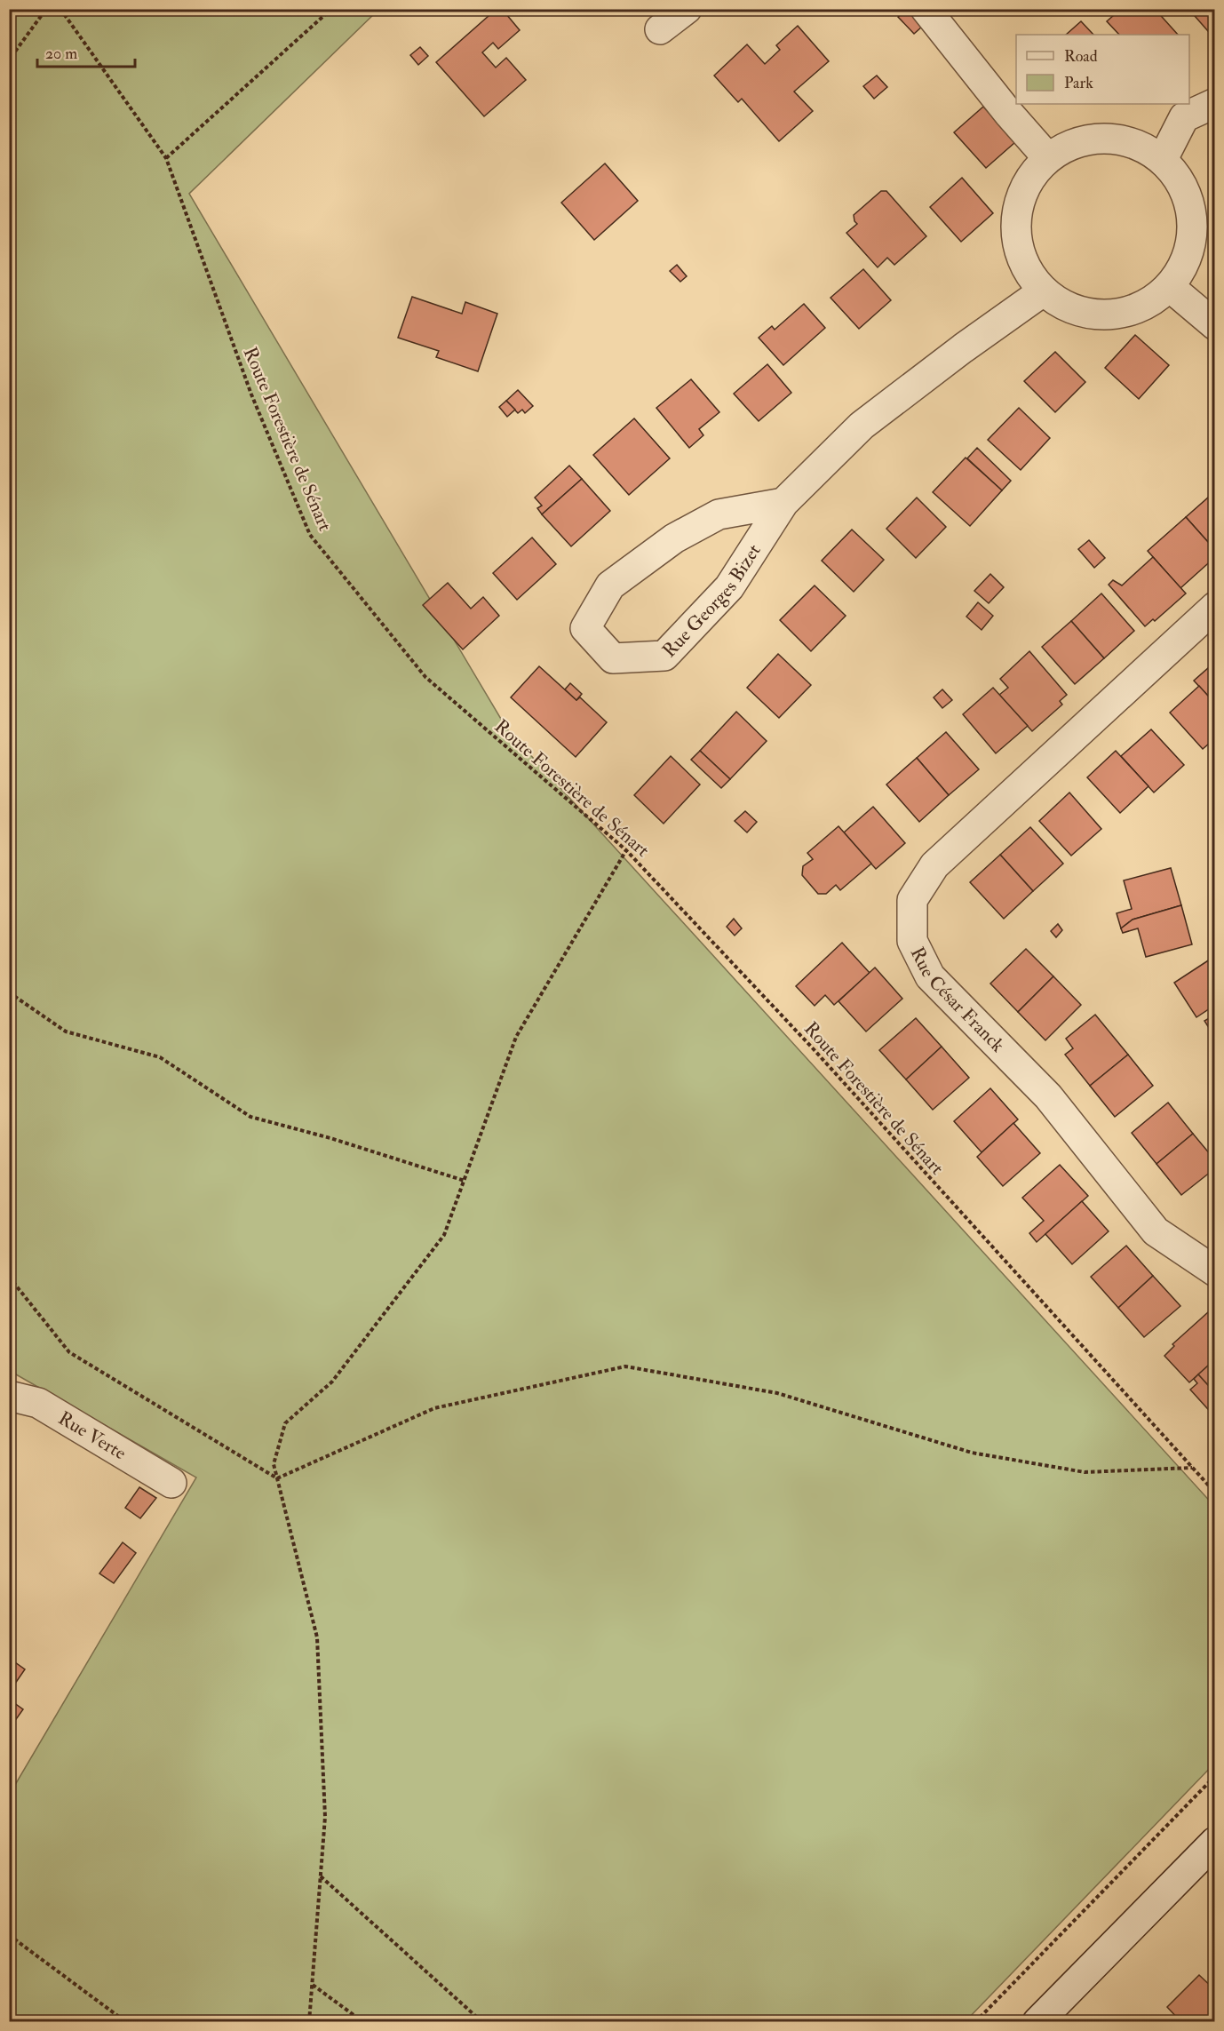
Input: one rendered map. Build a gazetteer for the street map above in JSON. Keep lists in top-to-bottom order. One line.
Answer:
{"streets":{"street":["Rue Georges Bizet","Rue César Franck","Rue Verte"],"path":["Route Forestière de Sénart"]},"legend":["Road","Park"],"scale_bar":"20 m"}
